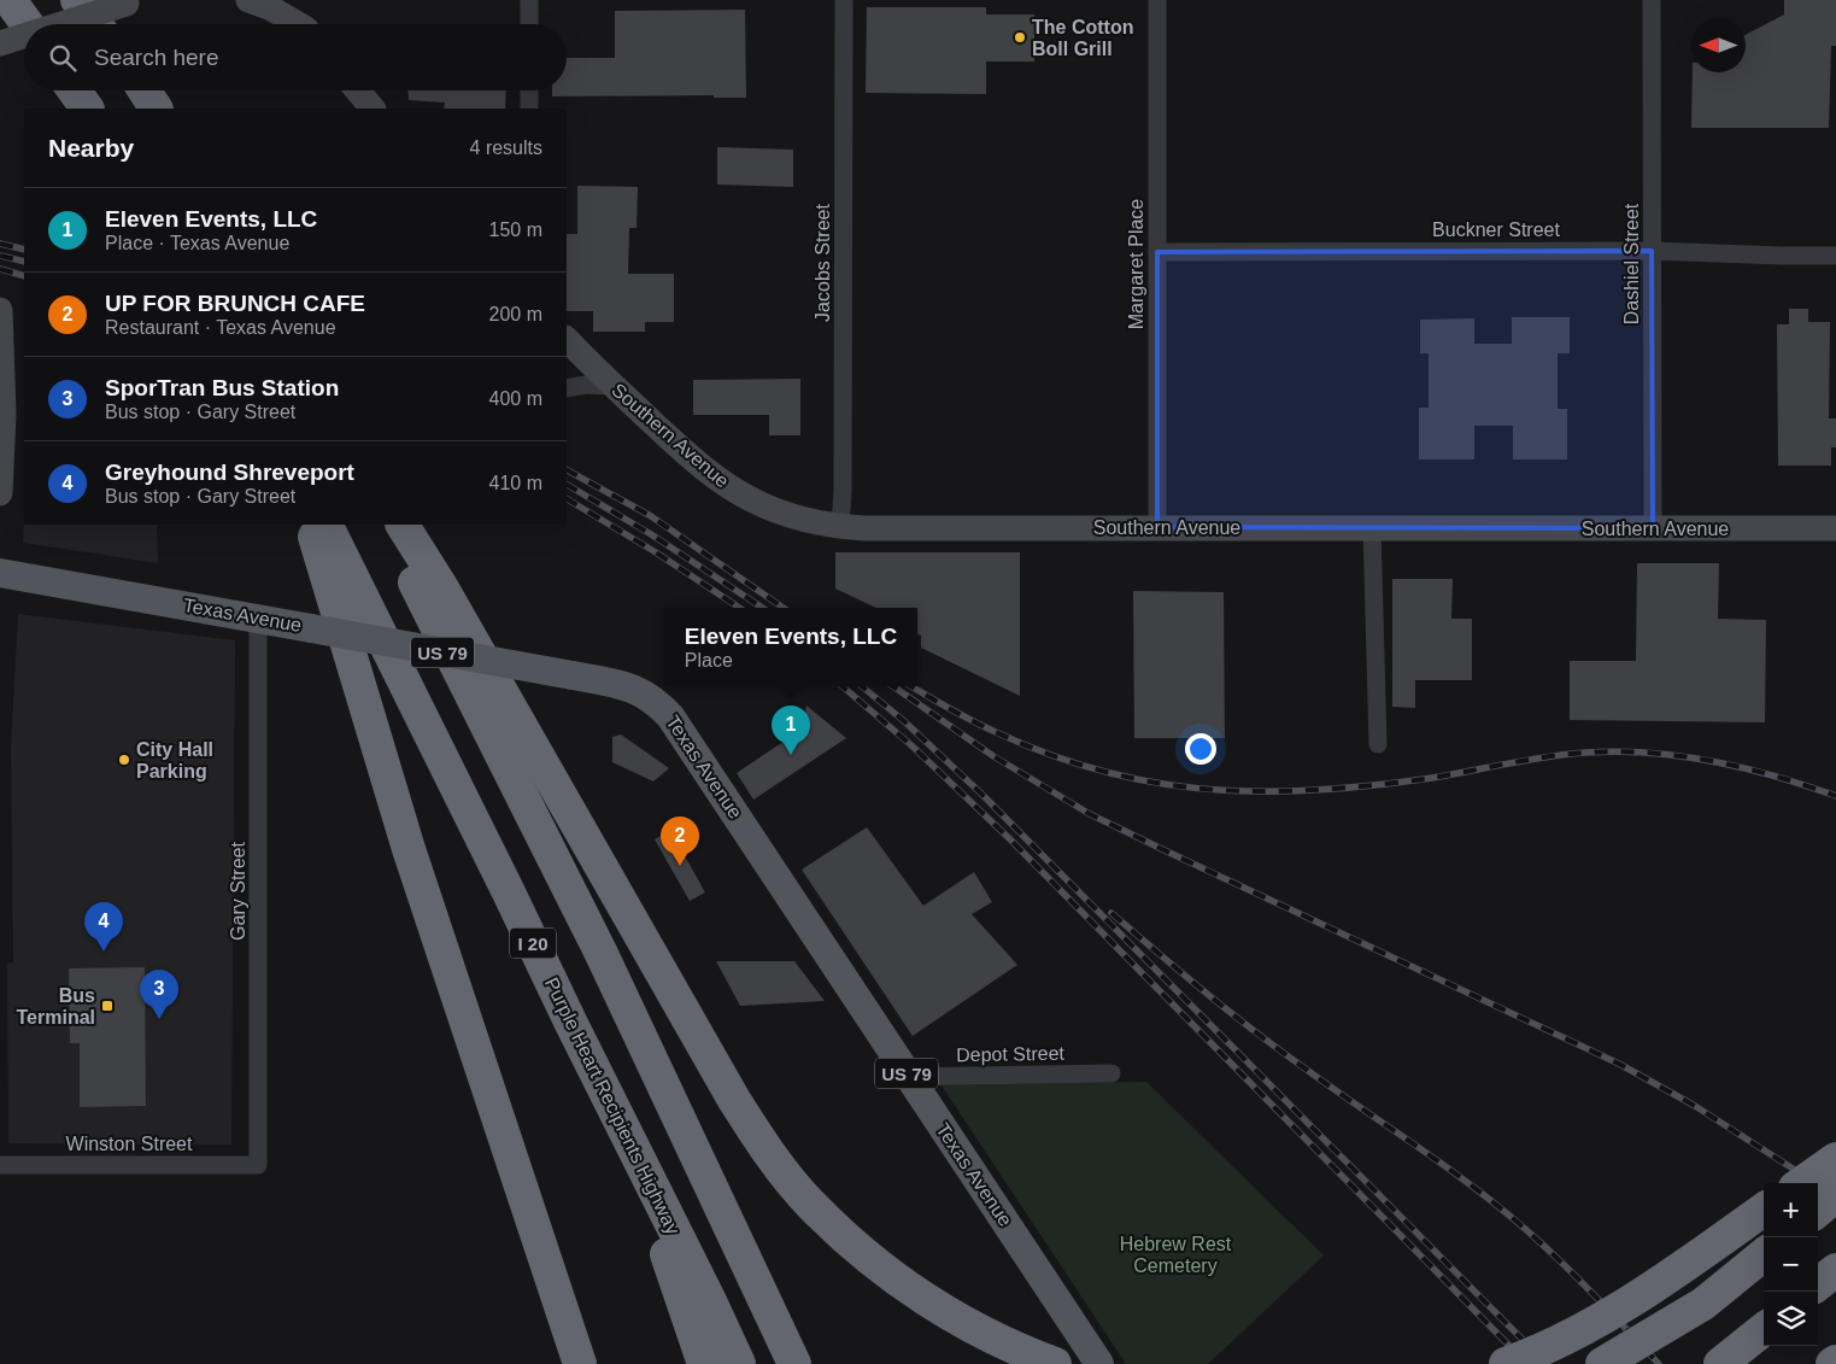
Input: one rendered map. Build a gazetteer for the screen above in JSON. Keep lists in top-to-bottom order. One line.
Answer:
{"streets":{"highway":["I 20","Purple Heart Recipients Highway"],"main road":["Texas Avenue","US 79"],"street":["Buckner Street","Jacobs Street","Margaret Place","Dashiel Street","Southern Avenue","Gary Street","Depot Street","Winston Street"]},"crossings":[["Buckner Street","Margaret Place"],["Buckner Street","Dashiel Street"],["Jacobs Street","Southern Avenue"],["Margaret Place","Southern Avenue"],["Dashiel Street","Southern Avenue"],["Texas Avenue","Gary Street"],["Texas Avenue","Depot Street"],["Gary Street","Winston Street"]],"parks":["Hebrew Rest Cemetery"],"places":{"other":["The Cotton Boll Grill","City Hall Parking"],"transit":["Bus Terminal"]},"north":"left","page":{"search":"Search here","heading":["Nearby","4 results"],"list":[{"mark":"1","name":"Eleven Events, LLC","note":"Place · Texas Avenue","value":"150 m"},{"mark":"2","name":"UP FOR BRUNCH CAFE","note":"Restaurant · Texas Avenue","value":"200 m"},{"mark":"3","name":"SporTran Bus Station","note":"Bus stop · Gary Street","value":"400 m"},{"mark":"4","name":"Greyhound Shreveport","note":"Bus stop · Gary Street","value":"410 m"}],"popup":["Eleven Events, LLC","Place"],"pins":["1","2","4","3"],"map_buttons":["+","−"]}}
